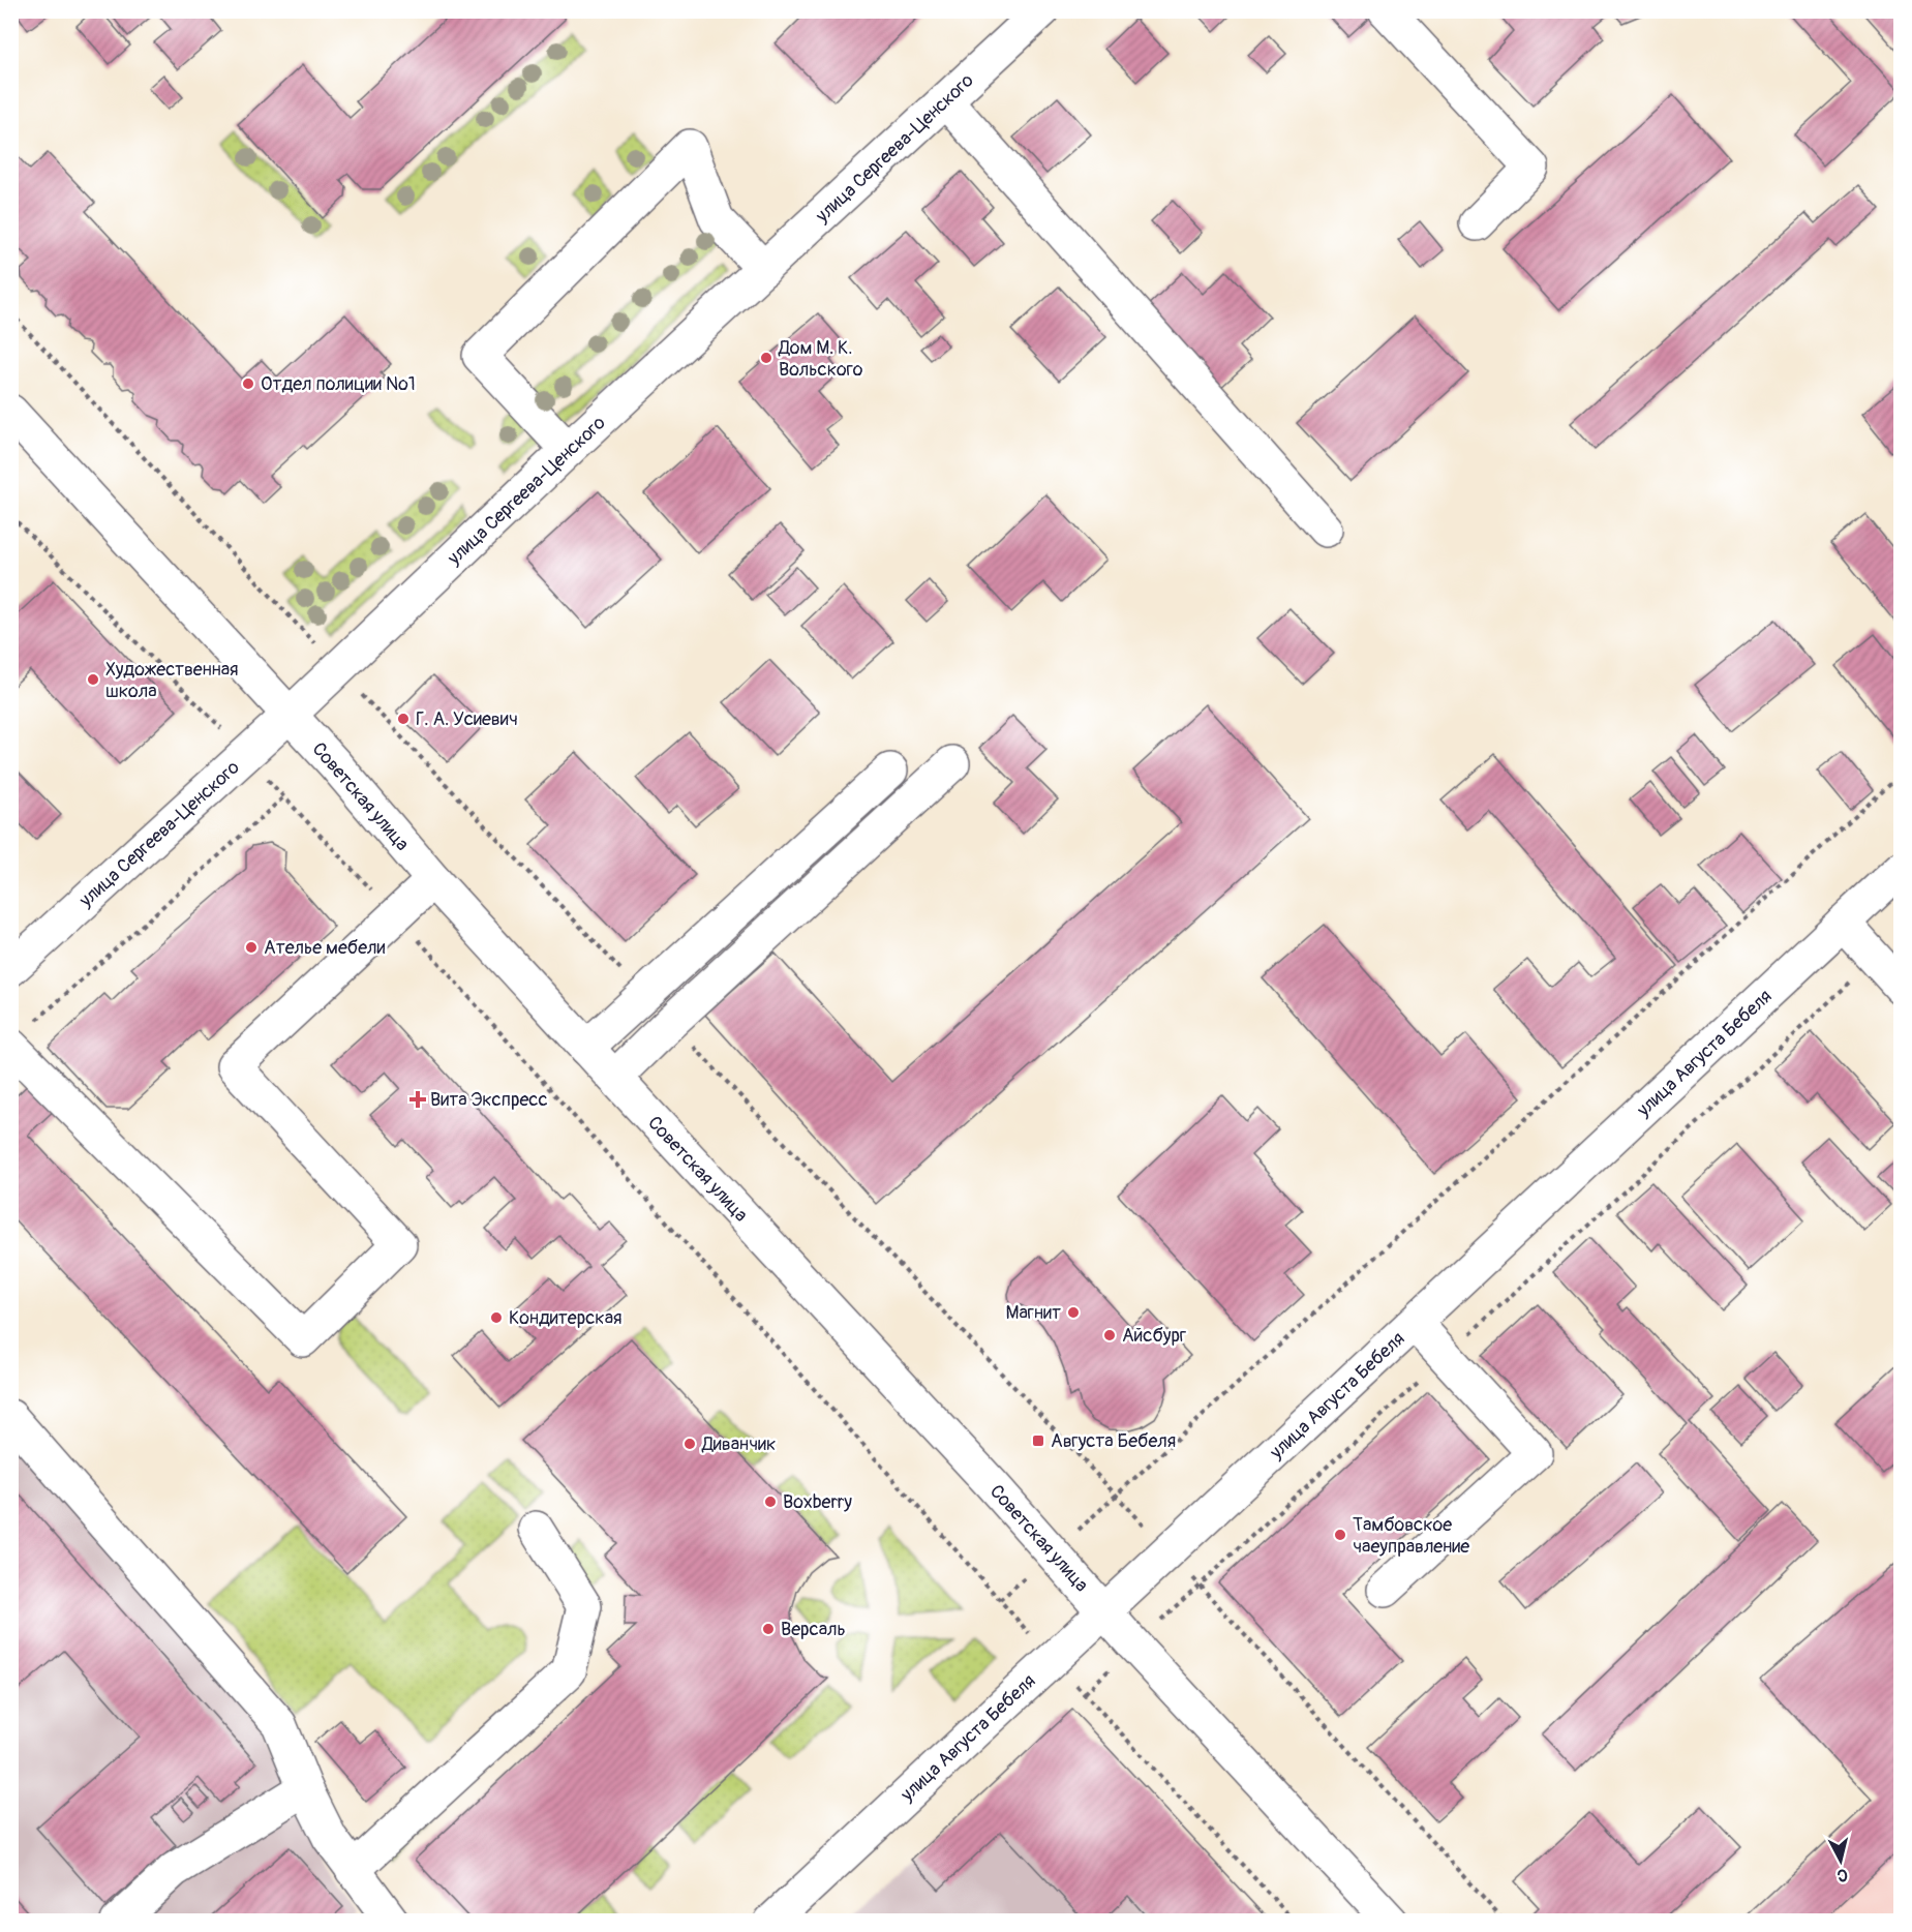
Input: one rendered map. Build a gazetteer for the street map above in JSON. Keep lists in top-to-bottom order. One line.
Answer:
{"streets":{"street":["улица Сергеева-Ценского","Советская улица","улица Августа Бебеля"]},"crossings":[["улица Сергеева-Ценского","Советская улица"],["Советская улица","улица Августа Бебеля"]],"places":{"other":["Дом М. К. Вольского","Отдел полиции №1","Художественная школа","Г. А. Усиевич","Ателье мебели","Магнит","Кондитерская","Айсбург","Диванчик","Boxberry","Тамбовское чаеуправление","Версаль"],"health":["Вита Экспресс"],"transit":["Августа Бебеля"]},"north":"bottom"}
